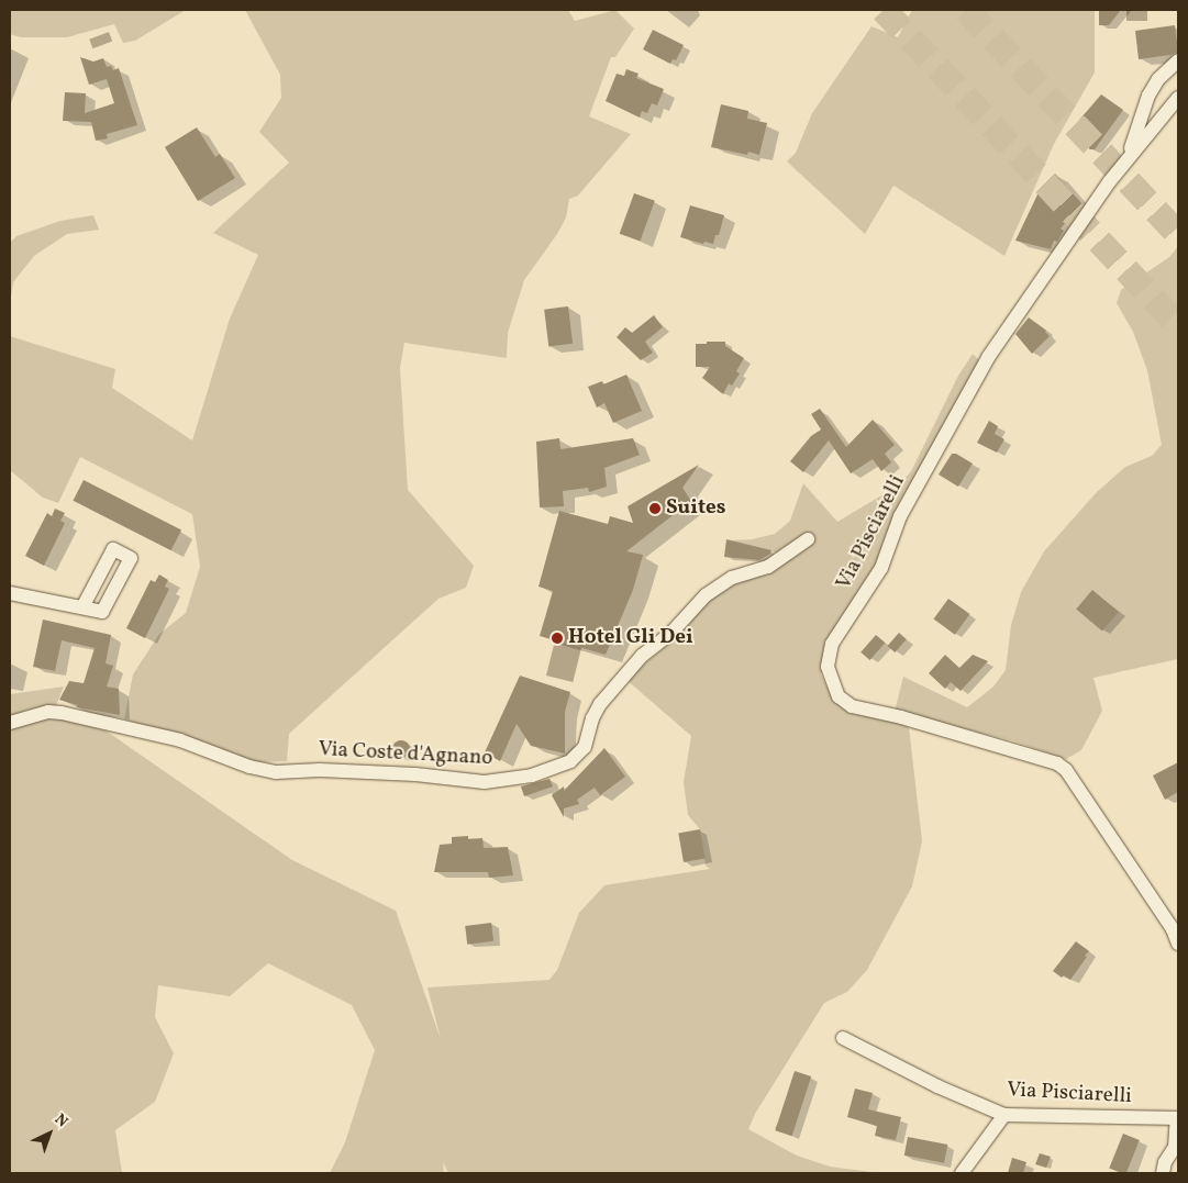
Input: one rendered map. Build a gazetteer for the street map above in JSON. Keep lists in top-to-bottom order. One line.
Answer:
{"streets":{"street":["Via Pisciarelli","Via Coste d'Agnano"]},"places":["Suites","Hotel Gli Dei"],"north":"top right"}
